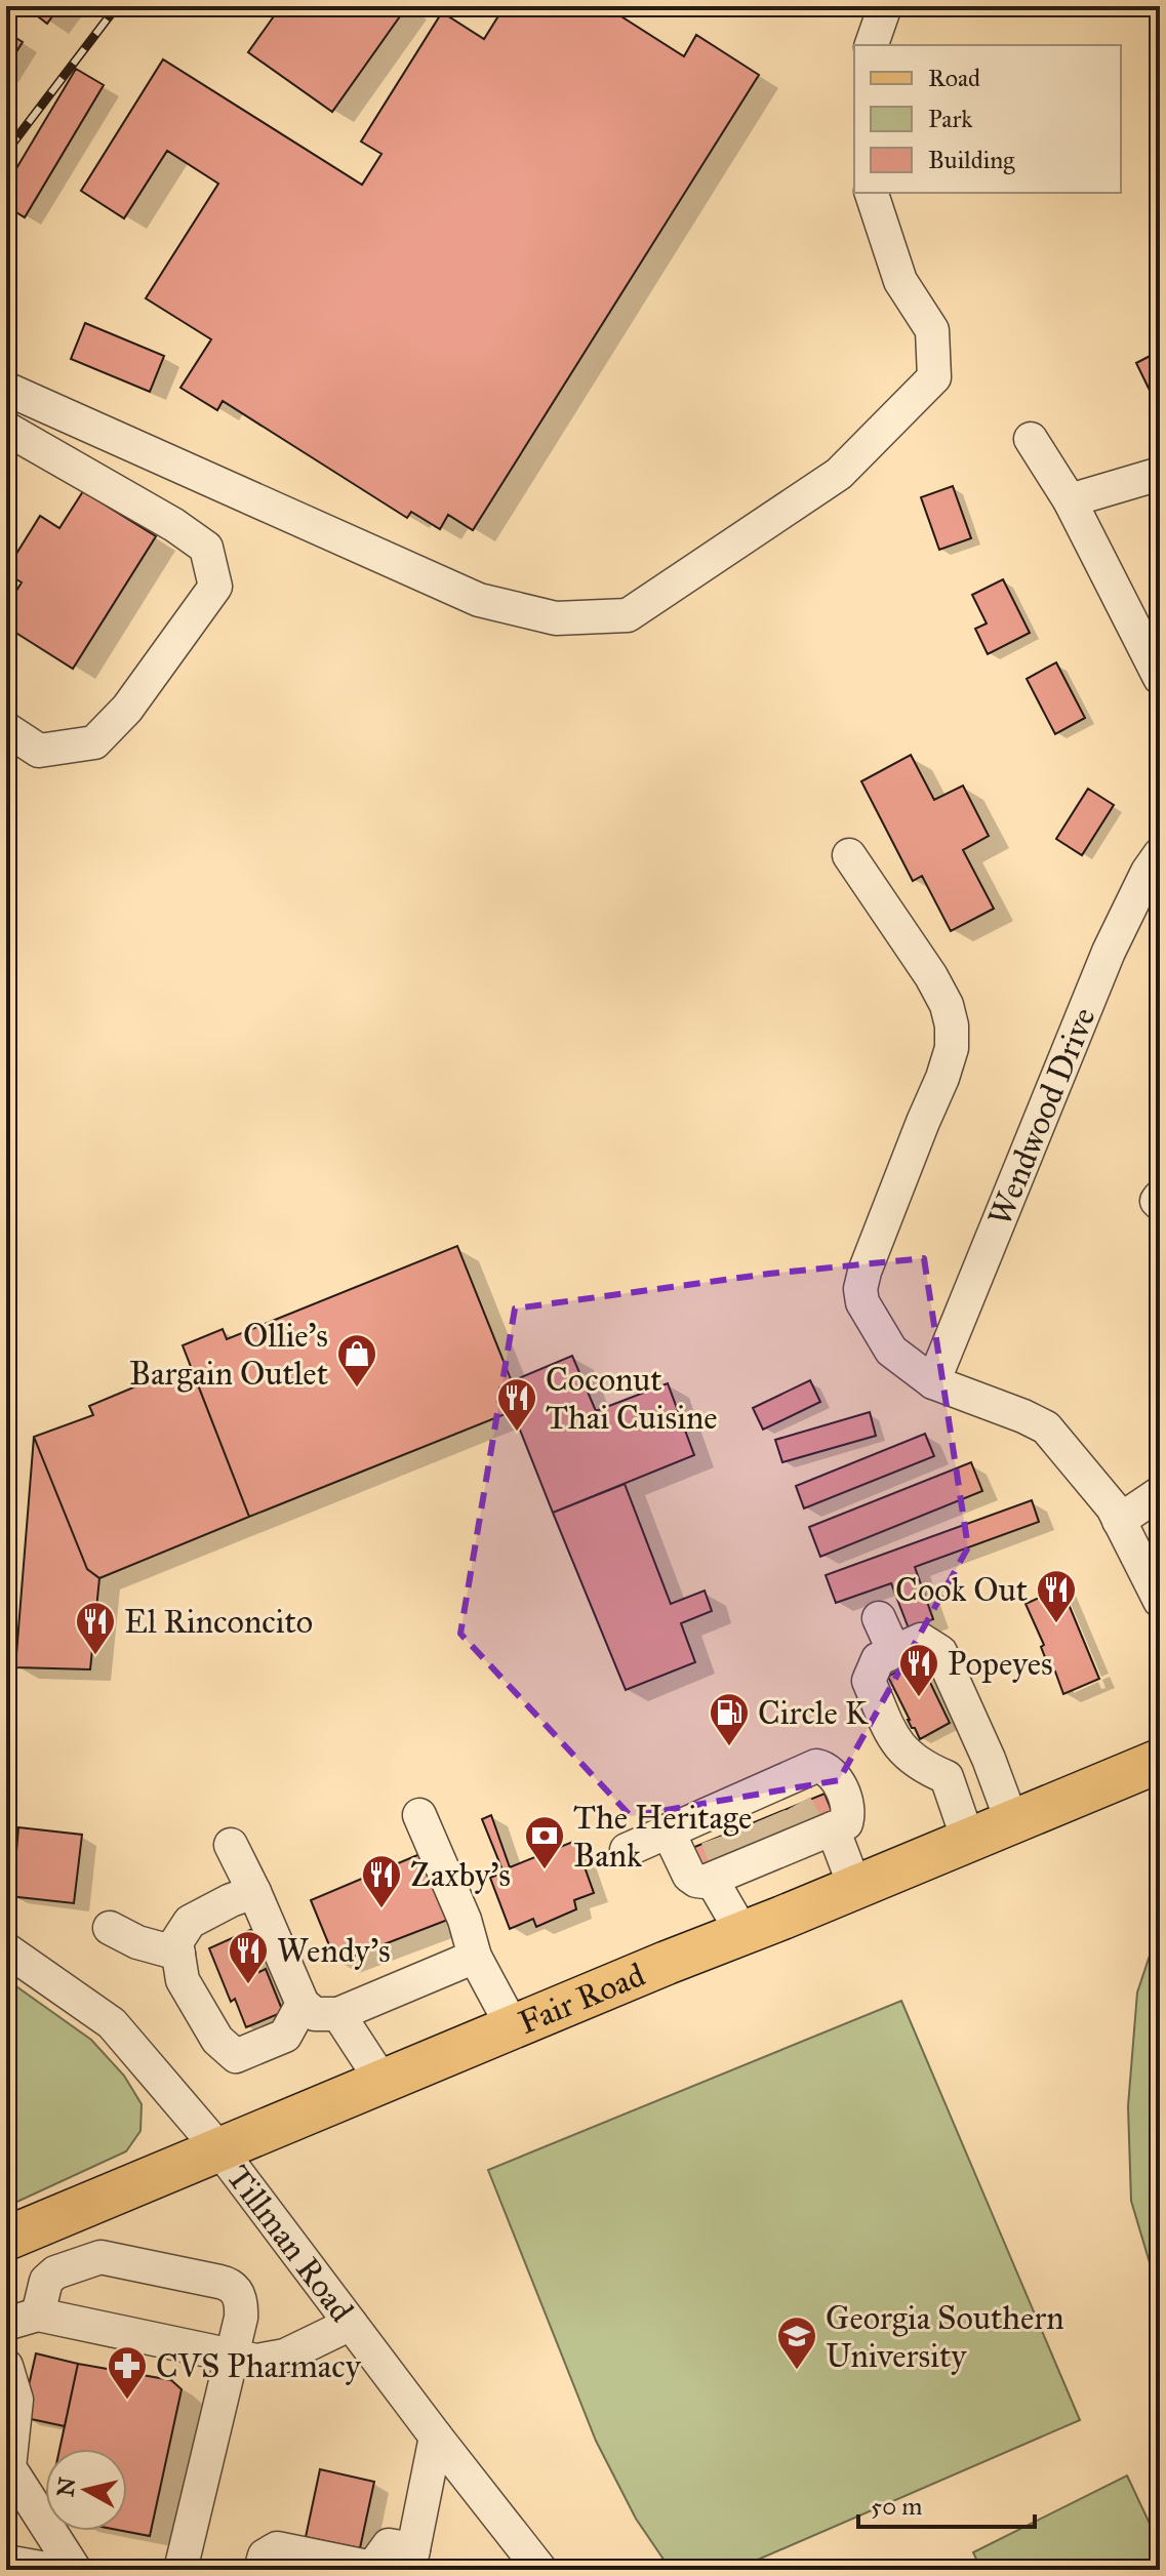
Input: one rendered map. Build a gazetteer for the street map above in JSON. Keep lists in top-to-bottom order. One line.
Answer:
{"streets":{"main road":["Fair Road"],"street":["Wendwood Drive","Tillman Road"]},"crossings":[["Fair Road","Tillman Road"]],"places":{"shop":["Ollie's Bargain Outlet"],"restaurant":["Coconut Thai Cuisine","Cook Out","El Rinconcito","Popeyes","Zaxby's","Wendy's"],"fuel station":["Circle K"],"bank":["The Heritage Bank"],"school or university":["Georgia Southern University"],"pharmacy":["CVS Pharmacy"]},"legend":["Road","Park","Building"],"scale_bar":"50 m","north":"left"}
